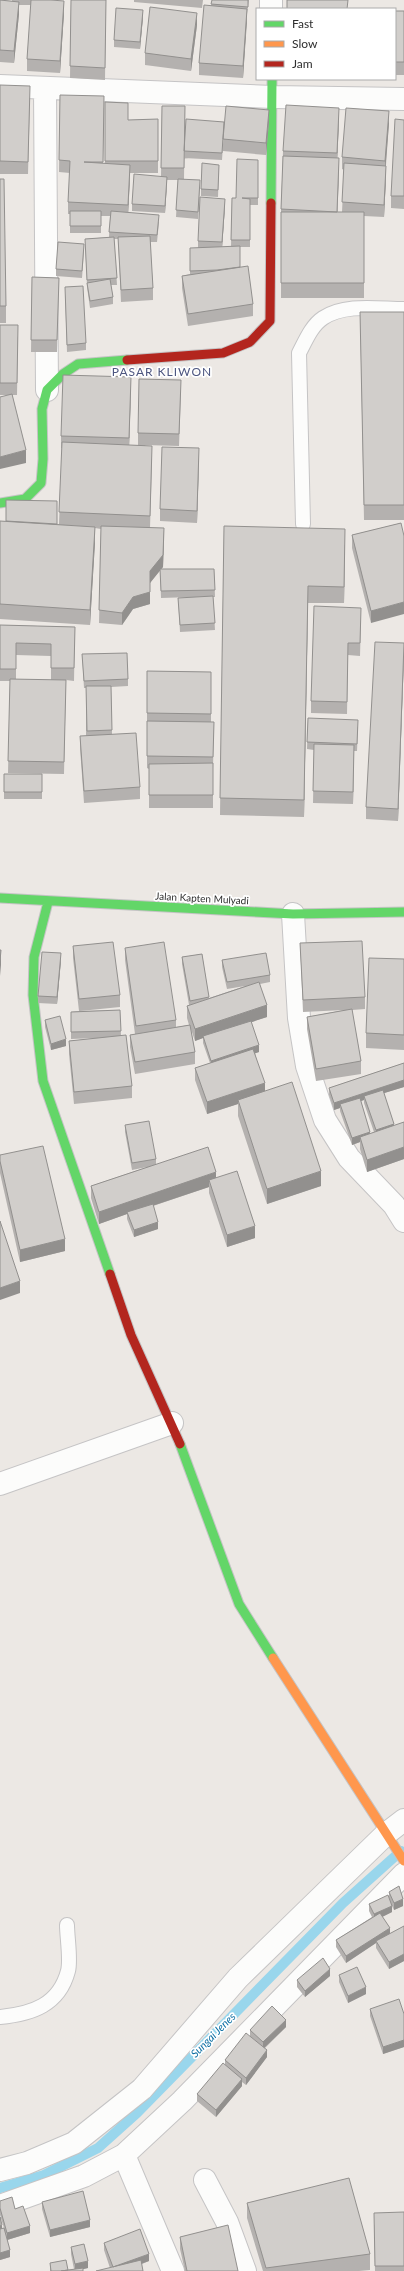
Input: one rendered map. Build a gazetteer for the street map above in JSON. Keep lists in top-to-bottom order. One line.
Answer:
{"streets":{"street":["Jalan Kapten Mulyadi"]},"districts":["PASAR KLIWON"],"water":["Sungai Jenes"],"legend":["Fast","Slow","Jam"]}
